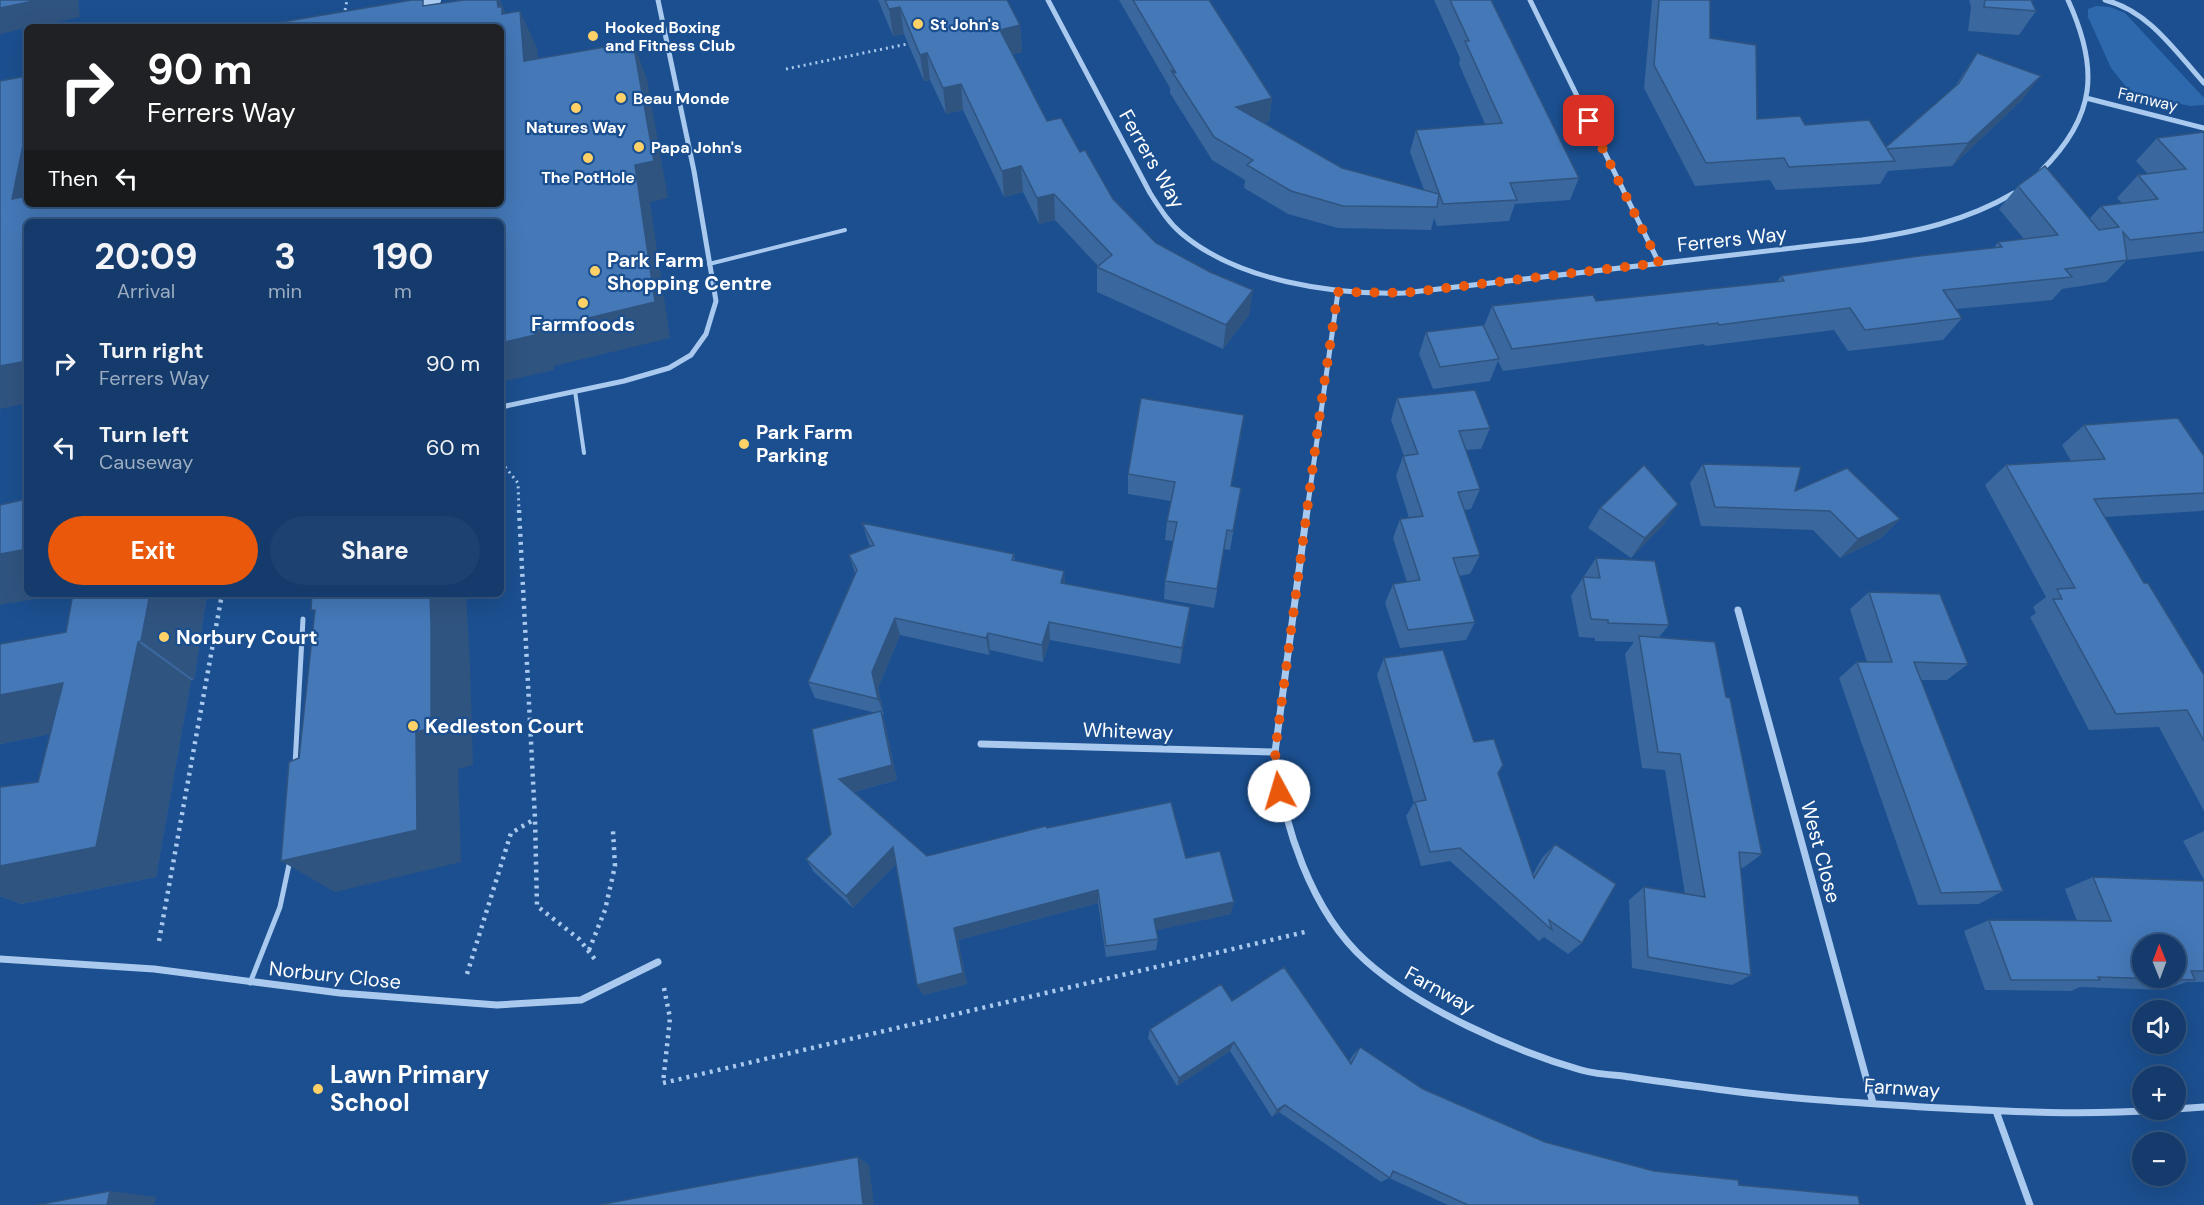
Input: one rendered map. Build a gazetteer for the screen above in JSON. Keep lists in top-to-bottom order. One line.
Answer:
{"streets":{"street":["Farnway","Ferrers Way","Whiteway","West Close","Norbury Close"]},"crossings":[["Farnway","Ferrers Way"],["Farnway","Whiteway"],["Farnway","West Close"]],"places":["St John's","Hooked Boxing and Fitness Club","Beau Monde","Natures Way","Papa John's","The PotHole","Park Farm Shopping Centre","Farmfoods","Park Farm Parking","Norbury Court","Kedleston Court","Lawn Primary School"],"north":"top","page":{"turn":["90 m","Ferrers Way"],"then":"Then","eta":["20:09","Arrival","3","min","190","m"],"list":[{"name":"Turn right","note":"Ferrers Way","value":"90 m"},{"name":"Turn left","note":"Causeway","value":"60 m"}],"buttons":["Exit","Share"],"map_buttons":["+","−"]}}
